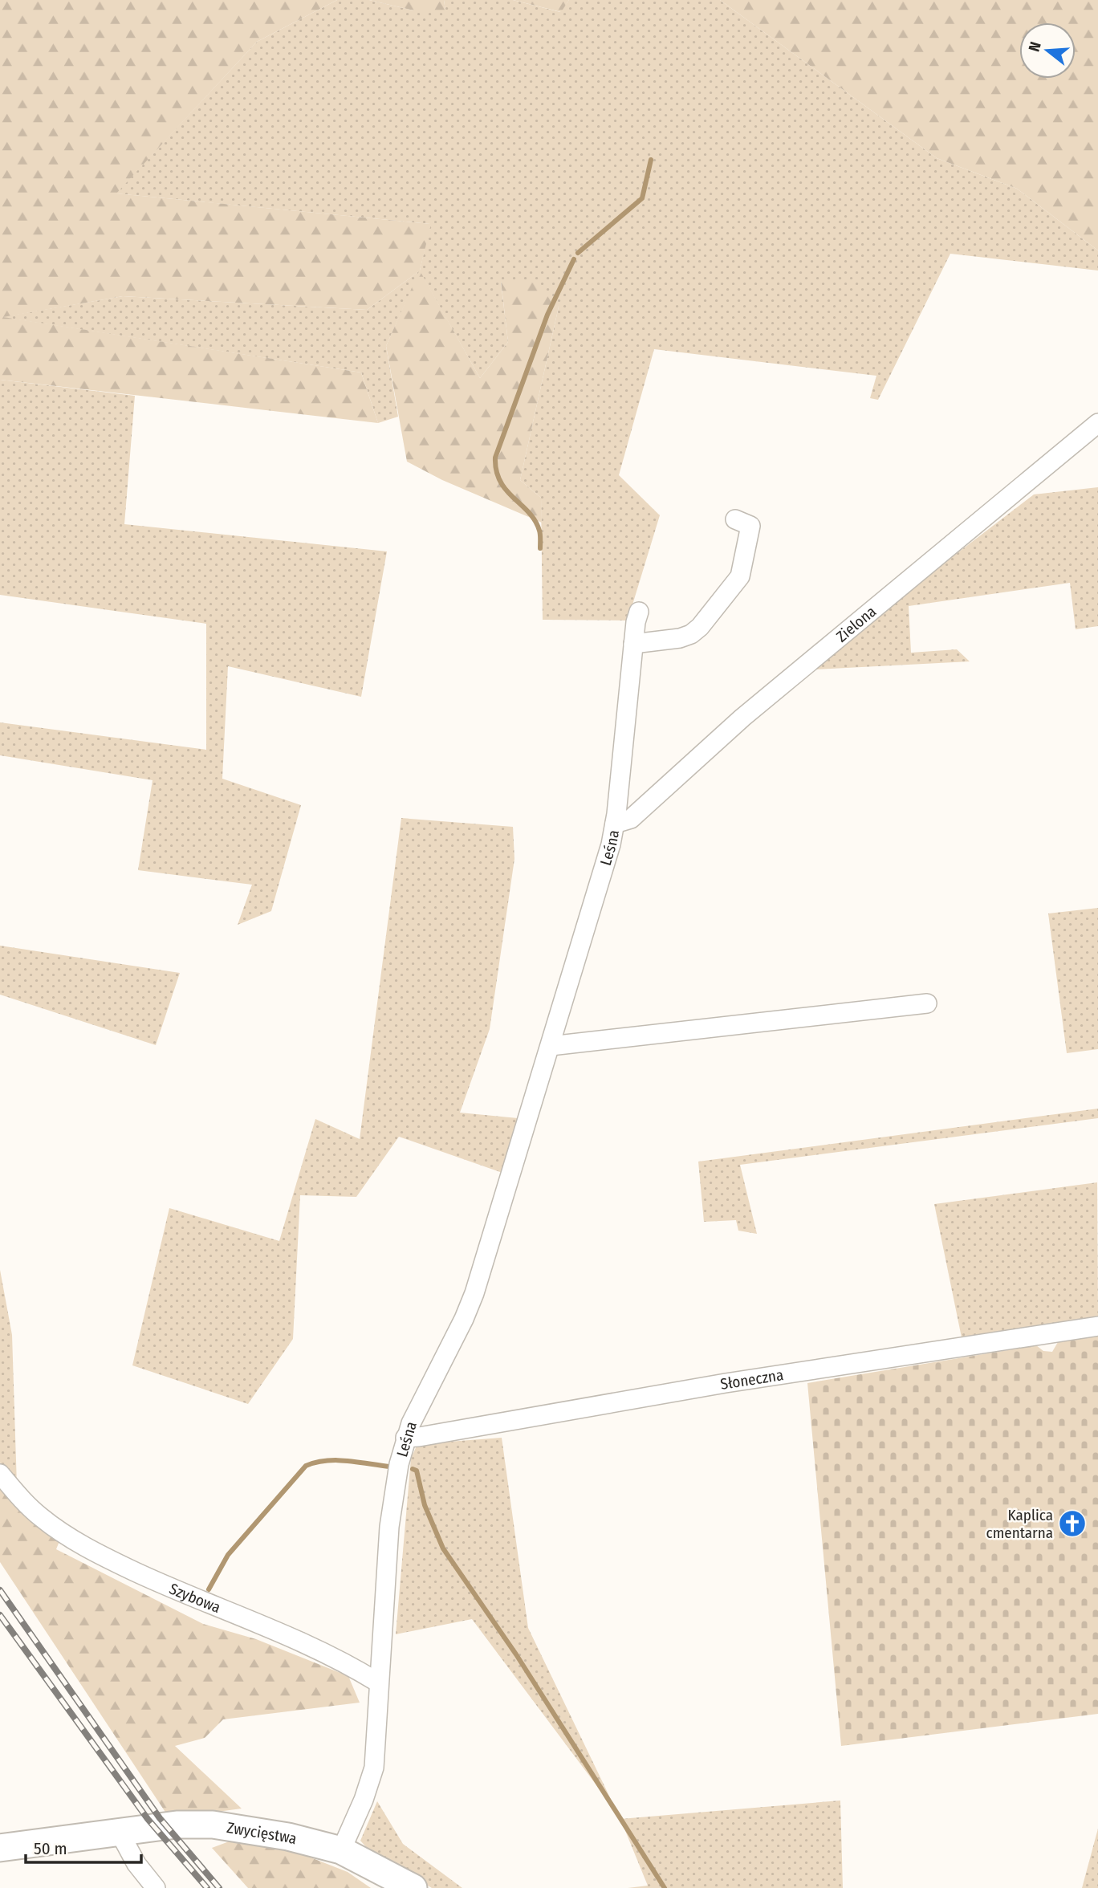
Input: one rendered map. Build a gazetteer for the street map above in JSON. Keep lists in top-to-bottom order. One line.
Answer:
{"streets":{"main road":["Zwycięstwa"],"street":["Zielona","Leśna","Słoneczna","Szybowa"]},"crossings":[["Zielona","Leśna"],["Leśna","Słoneczna"],["Leśna","Szybowa"],["Leśna","Zwycięstwa"]],"places":{"church":["Kaplica cmentarna"]},"scale_bar":"50 m","north":"left"}
